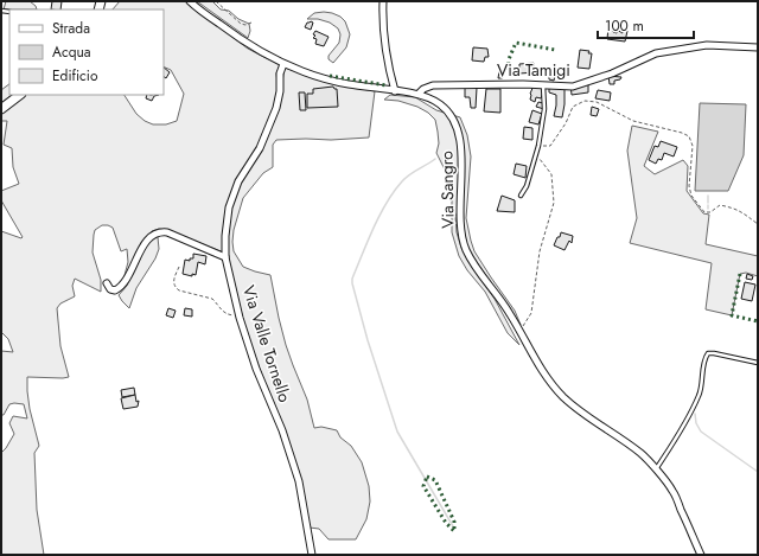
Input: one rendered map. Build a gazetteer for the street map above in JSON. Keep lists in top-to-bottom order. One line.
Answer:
{"streets":{"street":["Via Tamigi","Via Sangro","Via Valle Tornello"]},"crossings":[["Via Tamigi","Via Sangro"],["Via Sangro","Via Valle Tornello"]],"legend":["Strada","Acqua","Edificio"],"scale_bar":"100 m"}
